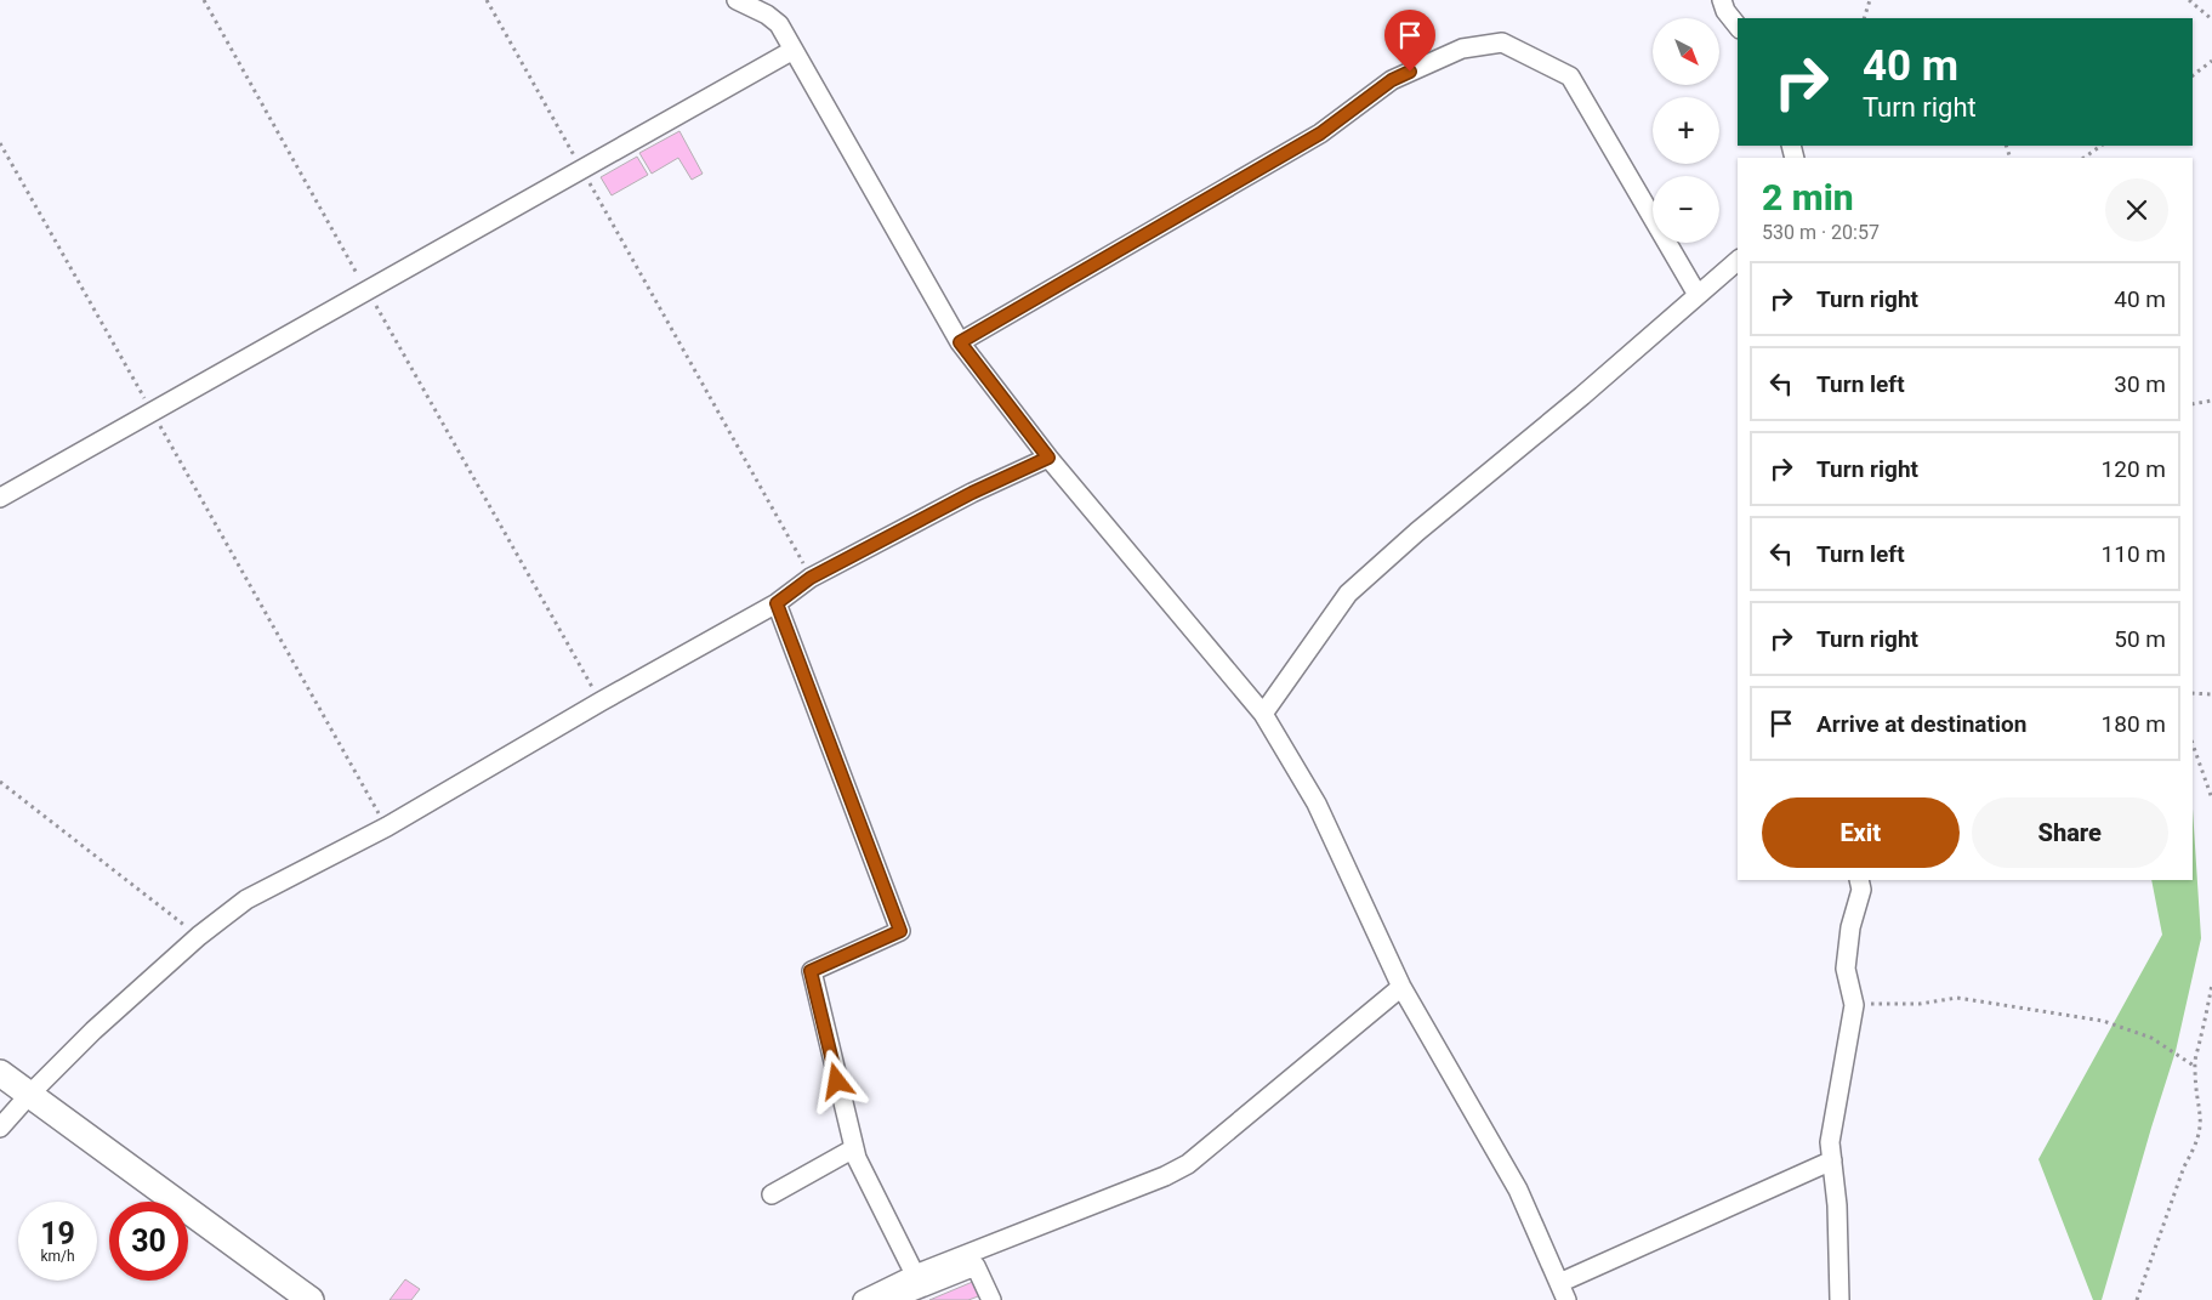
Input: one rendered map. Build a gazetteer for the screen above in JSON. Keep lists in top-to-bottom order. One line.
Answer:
{"north":"bottom right","page":{"map_buttons":["+","−"],"turn":["40 m","Turn right"],"heading":["2 min","530 m · 20:57"],"list":[{"name":"Turn right","value":"40 m"},{"name":"Turn left","value":"30 m"},{"name":"Turn right","value":"120 m"},{"name":"Turn left","value":"110 m"},{"name":"Turn right","value":"50 m"},{"name":"Arrive at destination","value":"180 m"}],"buttons":["Exit","Share"],"speed":"19 km/h","limit":"30"}}
